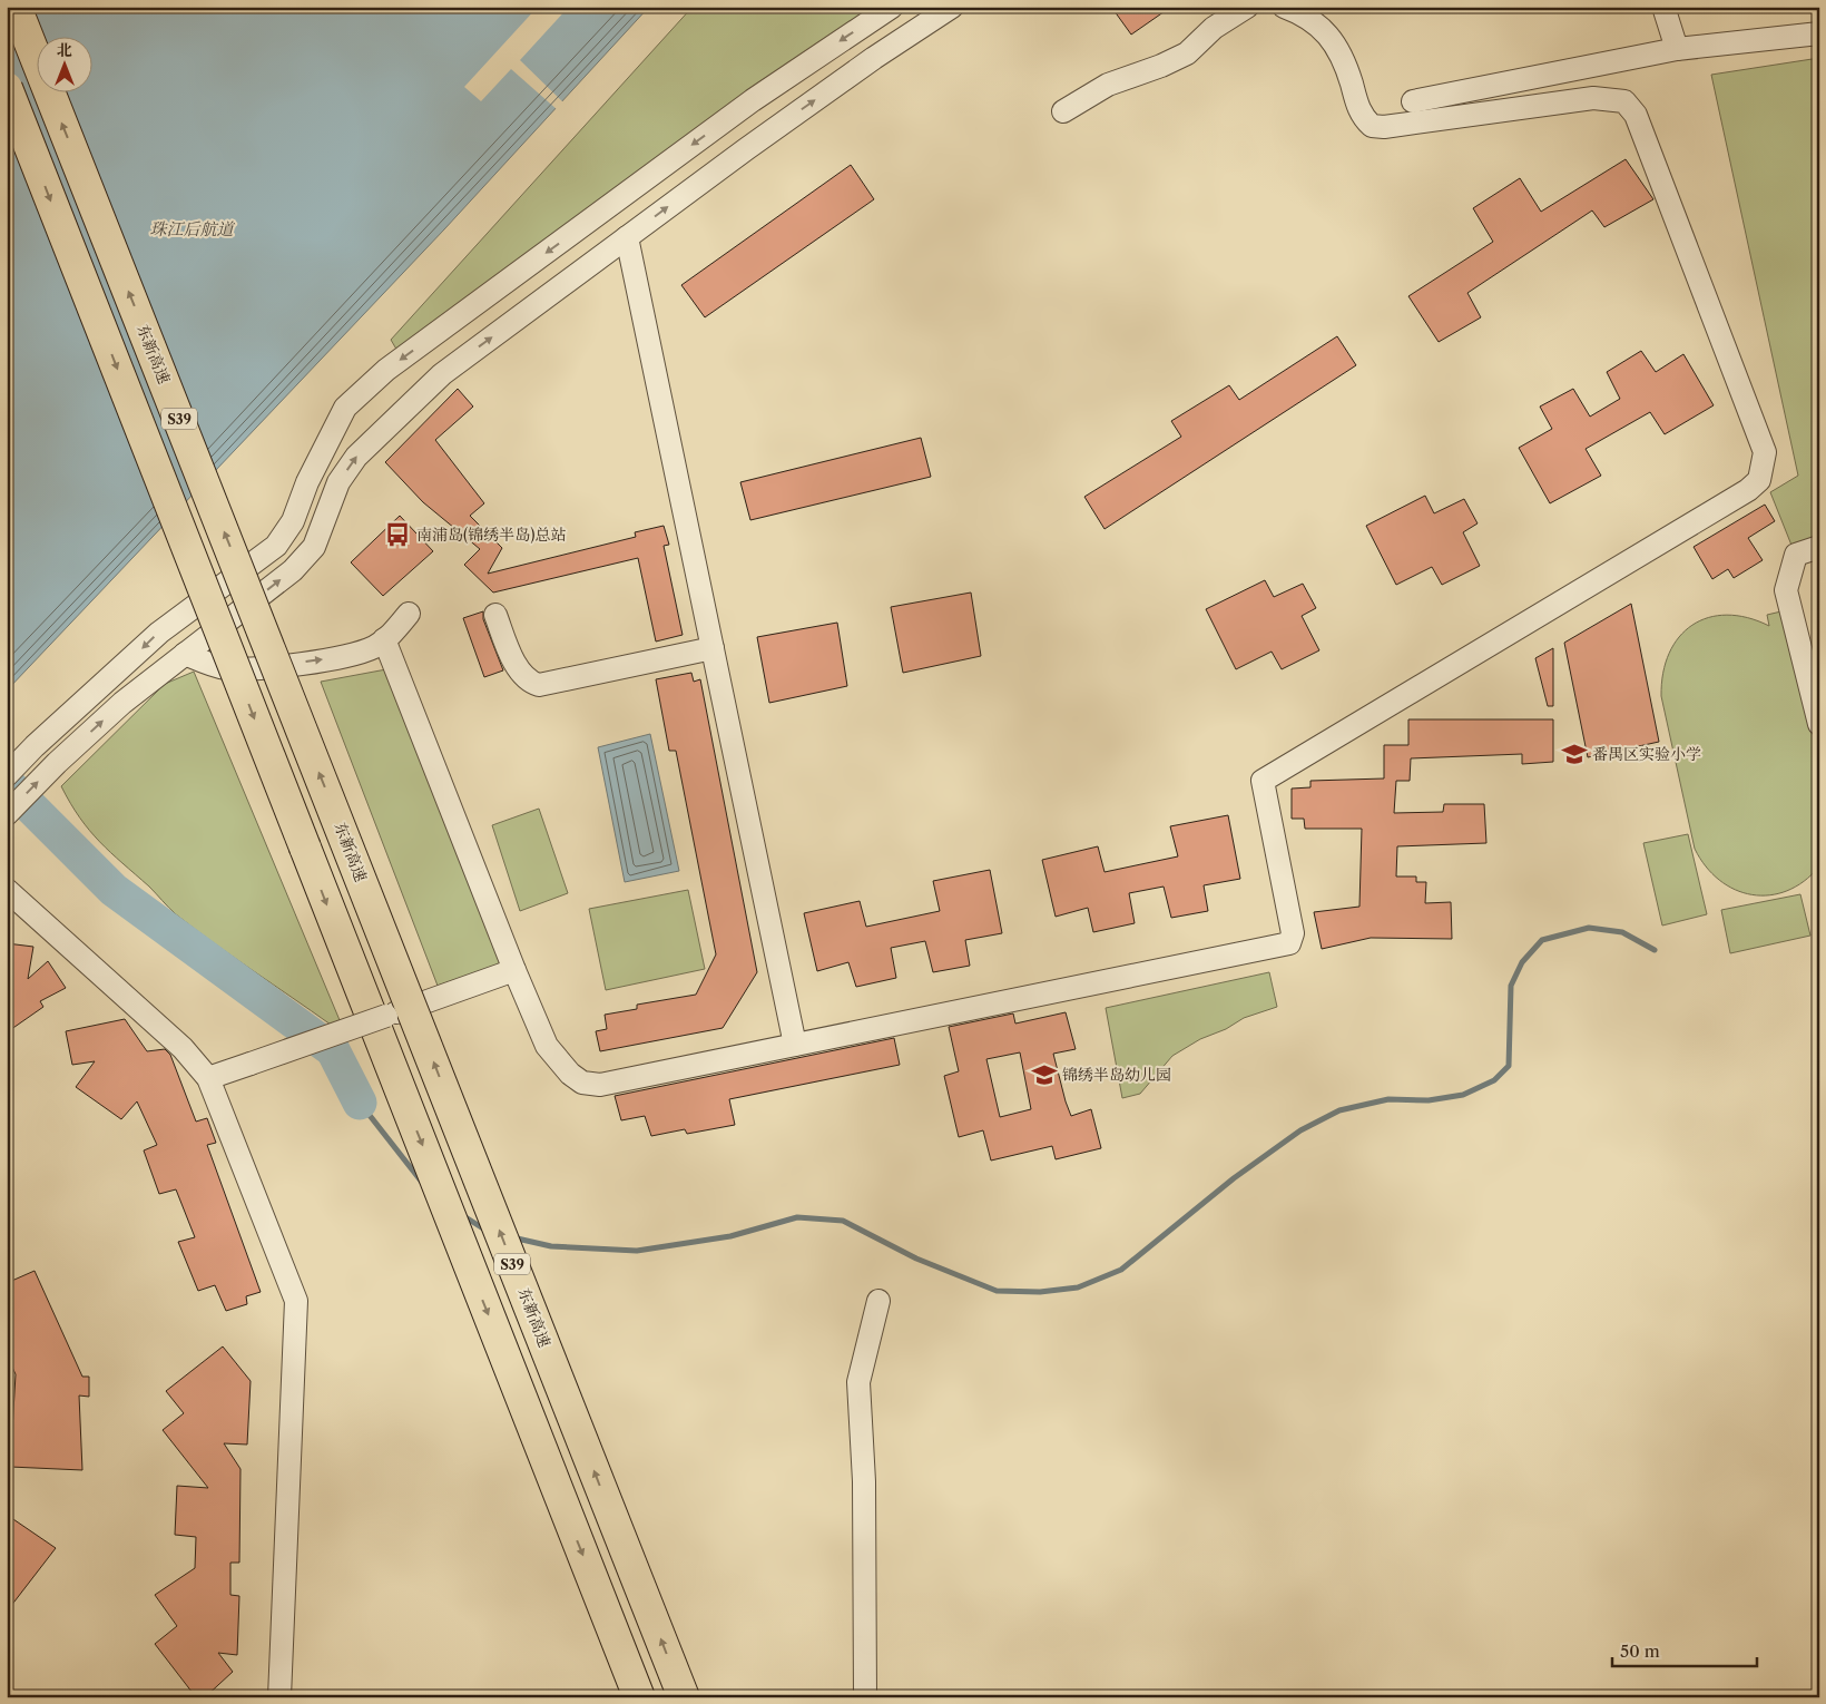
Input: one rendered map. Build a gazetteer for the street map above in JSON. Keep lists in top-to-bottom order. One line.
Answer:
{"streets":{"highway":["东新高速","S39"]},"water":["珠江后航道"],"places":{"bus stop":["南浦岛(锦绣半岛)总站"],"school or university":["番禺区实验小学","锦绣半岛幼儿园"]},"scale_bar":"50 m","north":"top"}
